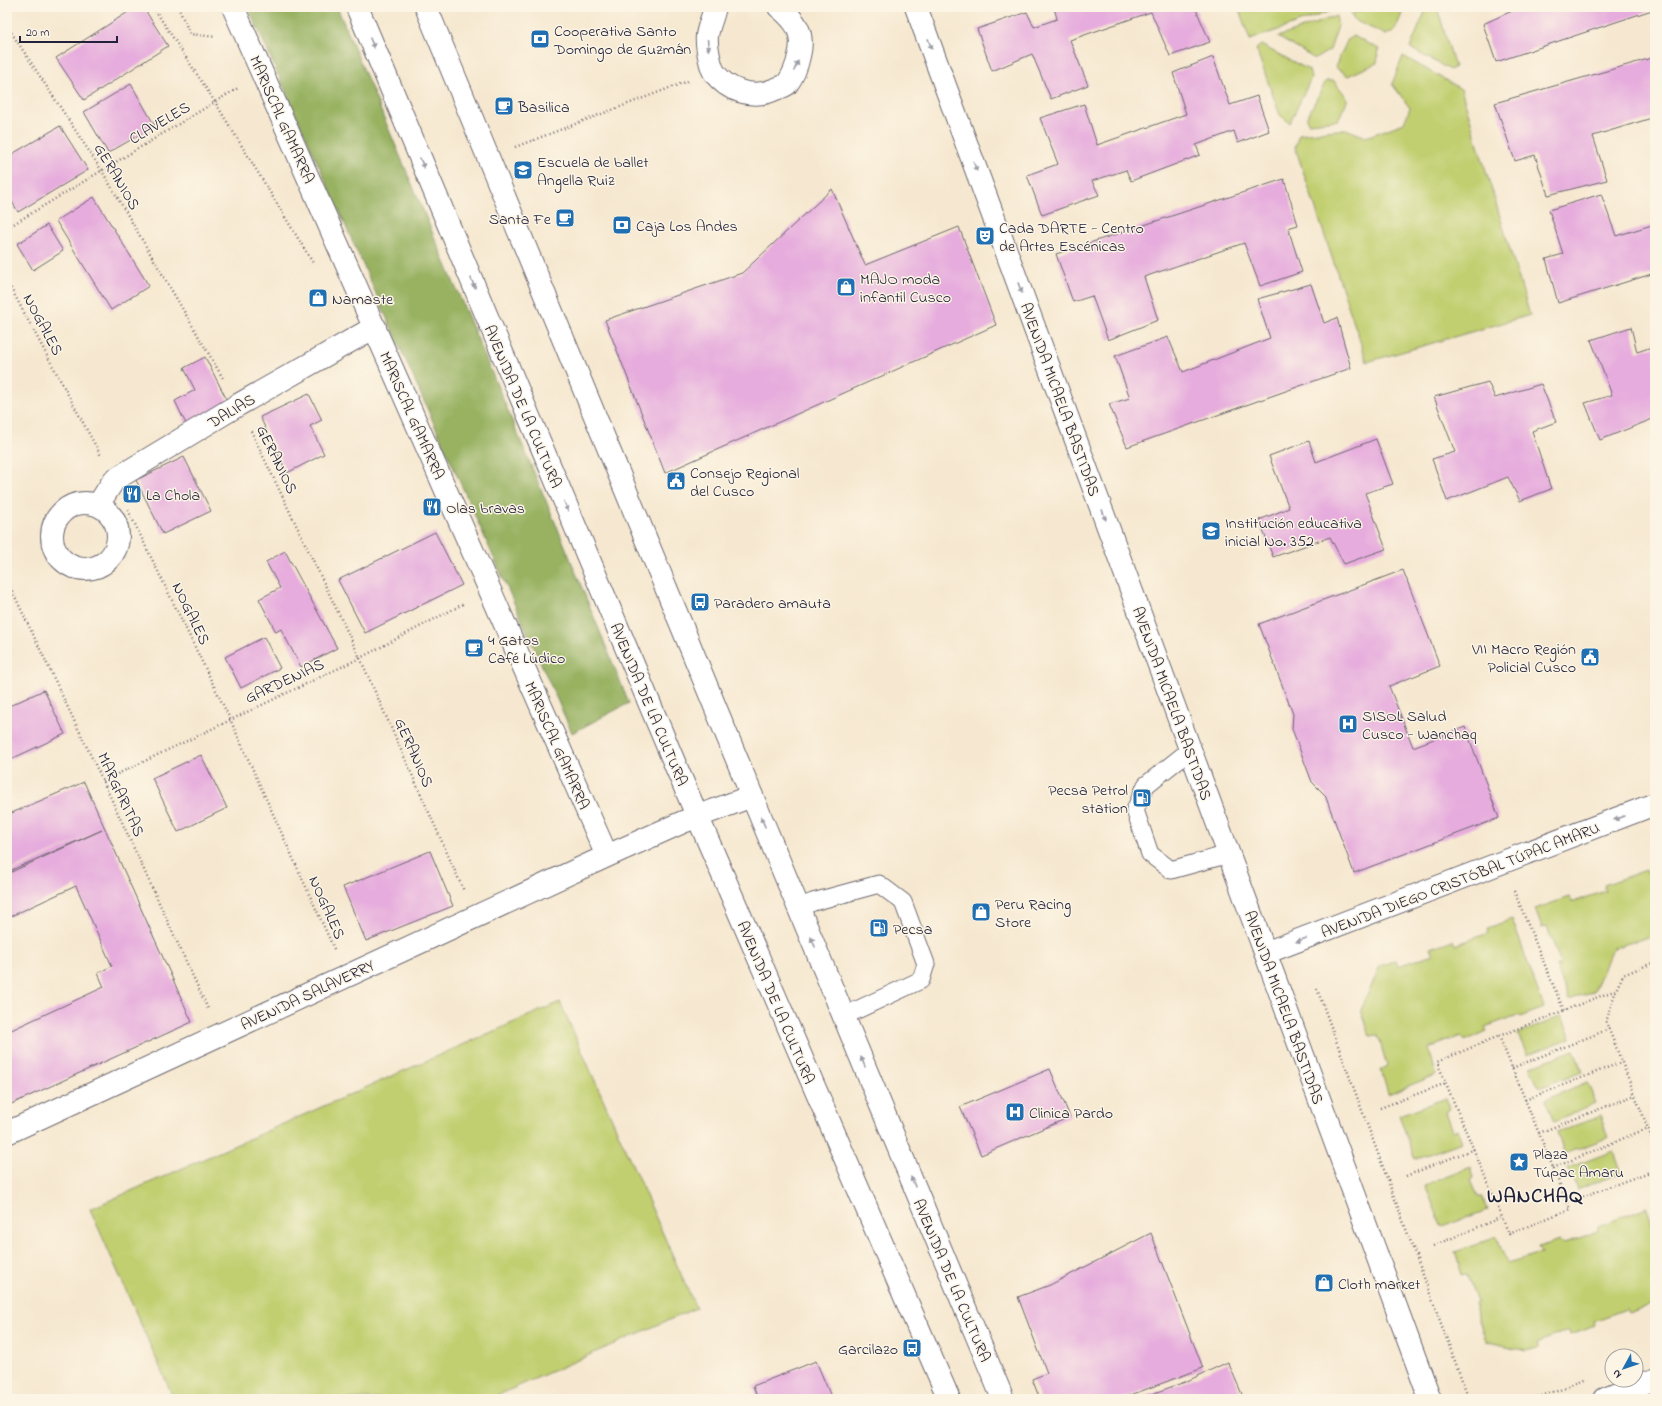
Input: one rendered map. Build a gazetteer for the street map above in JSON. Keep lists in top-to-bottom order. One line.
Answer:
{"streets":{"street":["MARISCAL GAMARRA","AVENIDA MICAELA BASTIDAS","AVENIDA DE LA CULTURA","DALIAS","AVENIDA DIEGO CRISTÓBAL TÚPAC AMARU","AVENIDA SALAVERRY"],"path":["CLAVELES","GERANIOS","NOGALES","GARDENIAS","MARGARITAS"]},"crossings":[["MARISCAL GAMARRA","CLAVELES"],["MARISCAL GAMARRA","DALIAS"],["MARISCAL GAMARRA","AVENIDA SALAVERRY"],["CLAVELES","GERANIOS"],["GERANIOS","DALIAS"],["GERANIOS","GARDENIAS"],["NOGALES","DALIAS"],["NOGALES","GARDENIAS"],["AVENIDA MICAELA BASTIDAS","AVENIDA DIEGO CRISTÓBAL TÚPAC AMARU"],["GARDENIAS","MARGARITAS"]],"one_way":["AVENIDA MICAELA BASTIDAS","AVENIDA DIEGO CRISTÓBAL TÚPAC AMARU"],"districts":["WANCHAQ"],"places":{"bank":["Cooperativa Santo Domingo de Guzmán","Caja Los Andes"],"cafe":["Basilica","Santa Fe","4 Gatos Café Lúdico"],"school or university":["Escuela de ballet Angella Ruiz","Institución educativa inicial No. 352"],"theatre":["Cada DARTE - Centro de Artes Escénicas"],"shop":["MAJO moda infantil Cusco","Namaste","Peru Racing Store","Cloth market"],"public building":["Consejo Regional del Cusco","VII Macro Región Policial Cusco"],"restaurant":["La Chola","Olas bravas"],"bus stop":["Paradero amauta","Garcilazo"],"hospital":["SISOL Salud Cusco - Wanchaq","Clinica Pardo"],"fuel station":["Pecsa Petrol station","Pecsa"],"place":["Plaza Túpac Amaru"]},"scale_bar":"20 m","north":"bottom left"}
